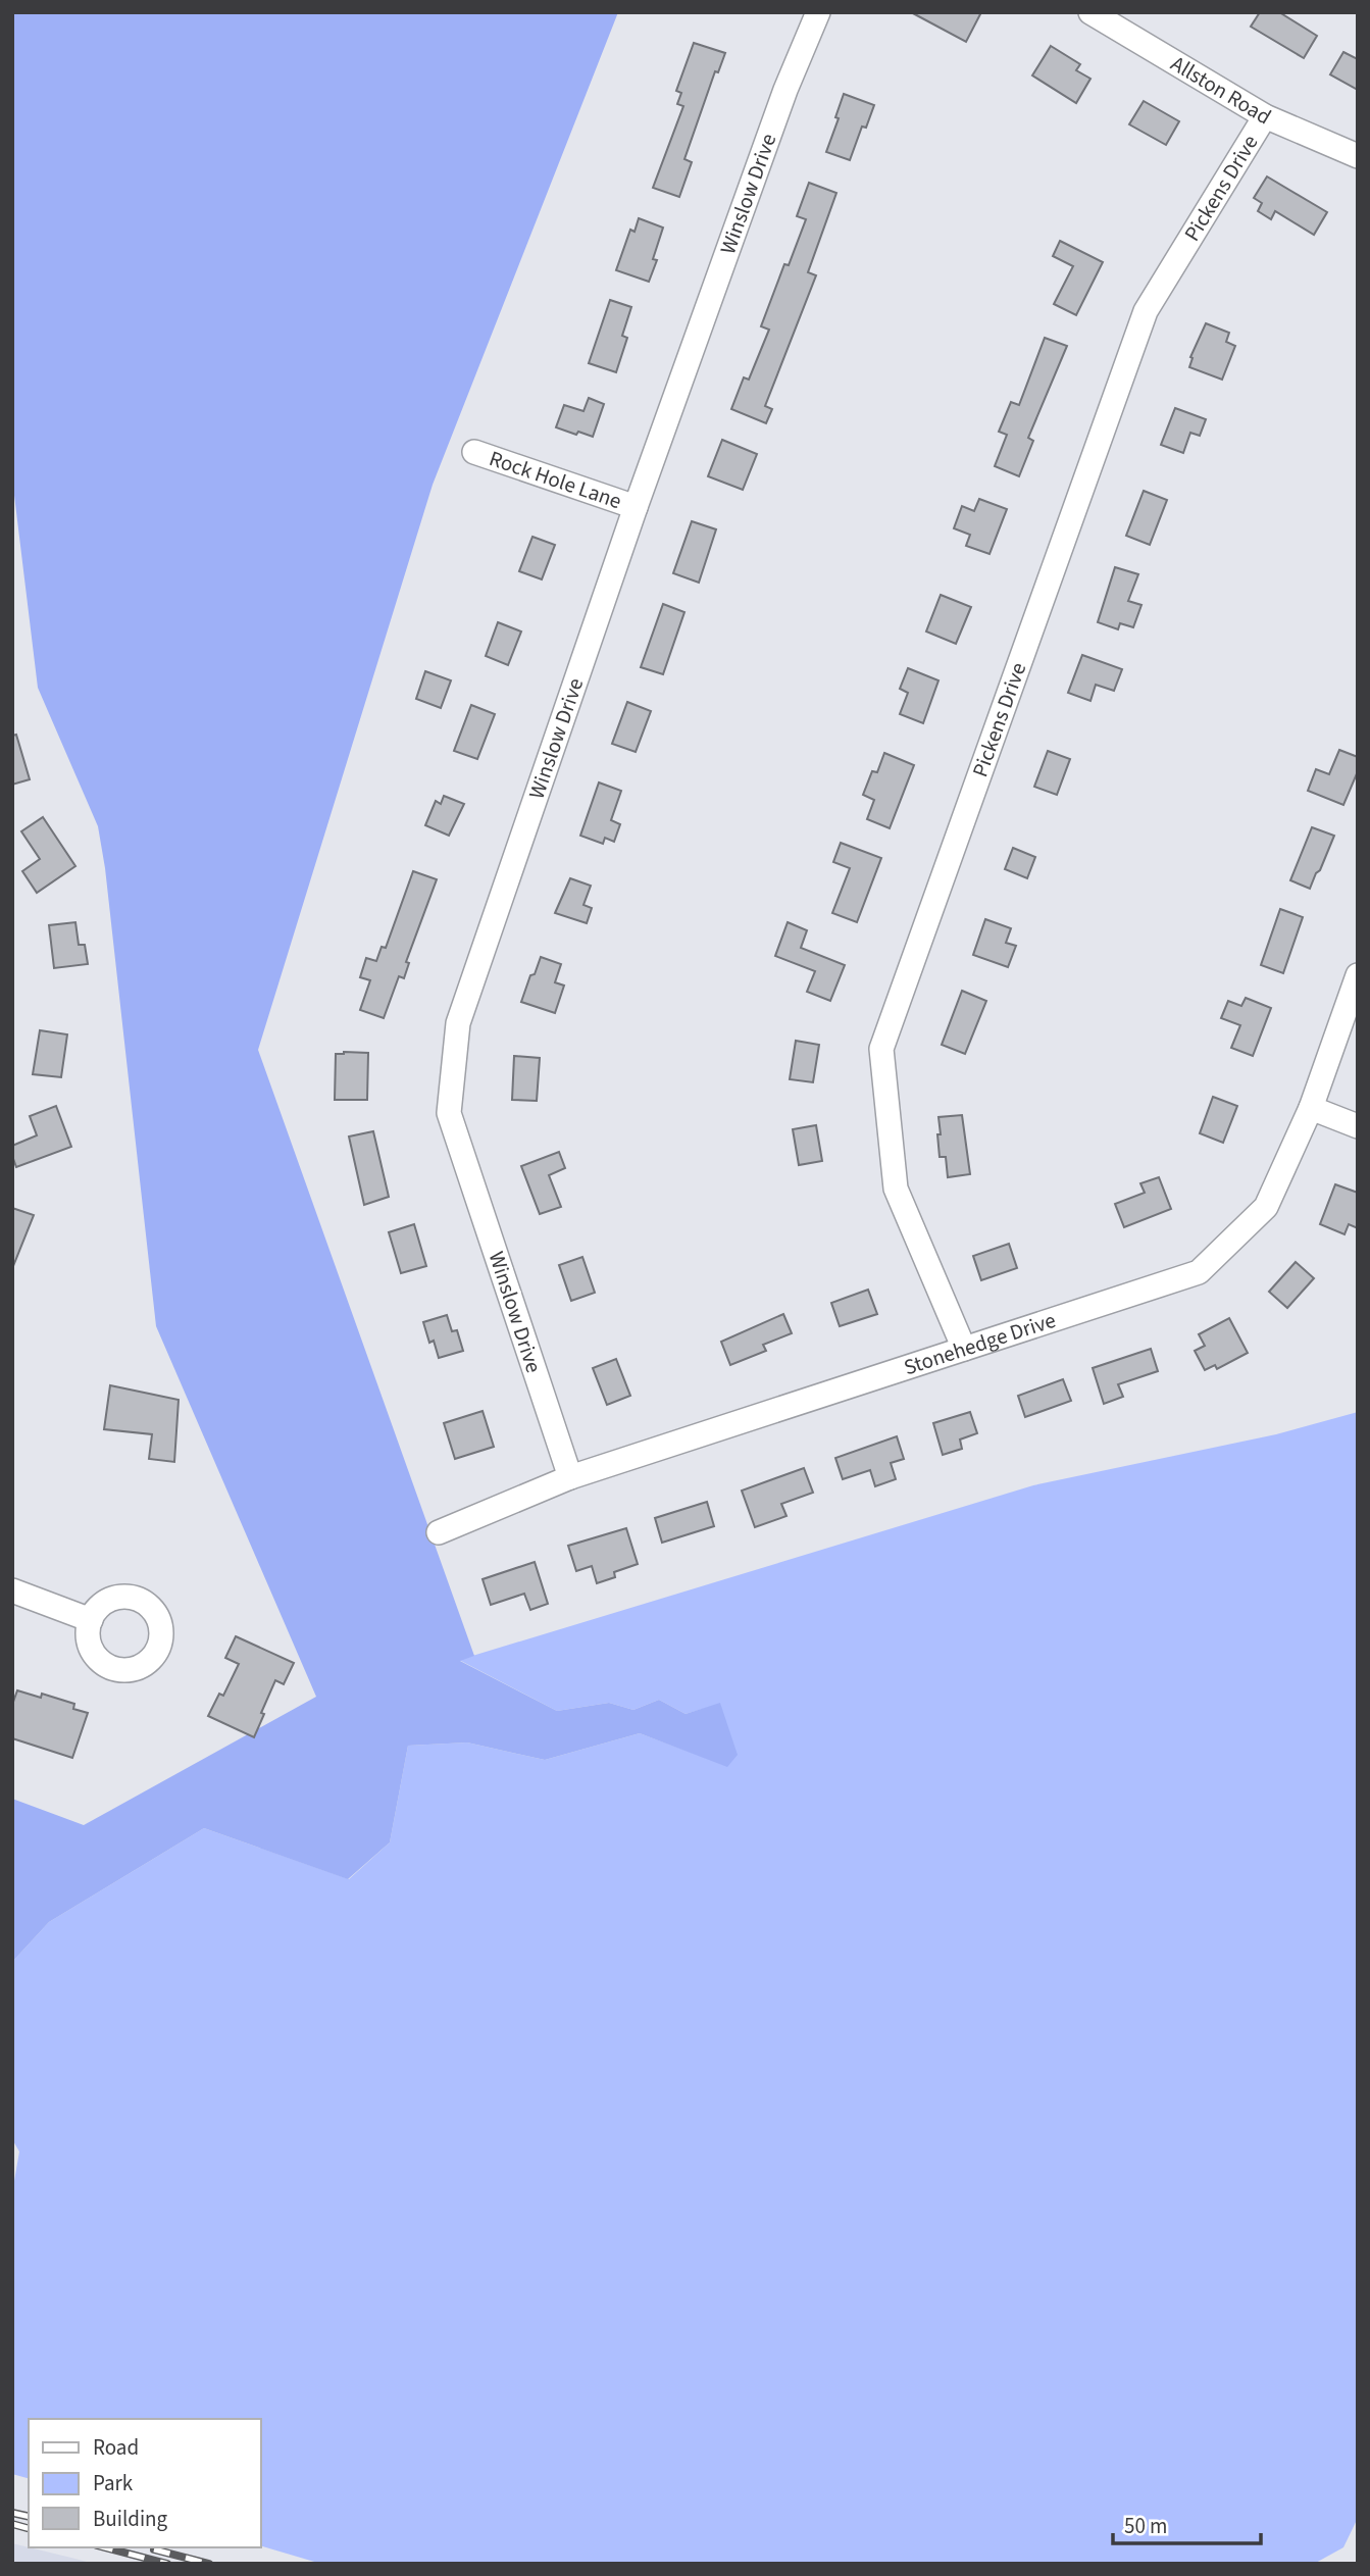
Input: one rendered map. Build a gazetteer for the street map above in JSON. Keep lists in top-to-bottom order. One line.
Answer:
{"streets":{"street":["Allston Road","Pickens Drive","Winslow Drive","Rock Hole Lane","Stonehedge Drive"]},"crossings":[["Allston Road","Pickens Drive"],["Pickens Drive","Stonehedge Drive"],["Winslow Drive","Rock Hole Lane"],["Winslow Drive","Stonehedge Drive"]],"legend":["Road","Park","Building"],"scale_bar":"50 m"}
